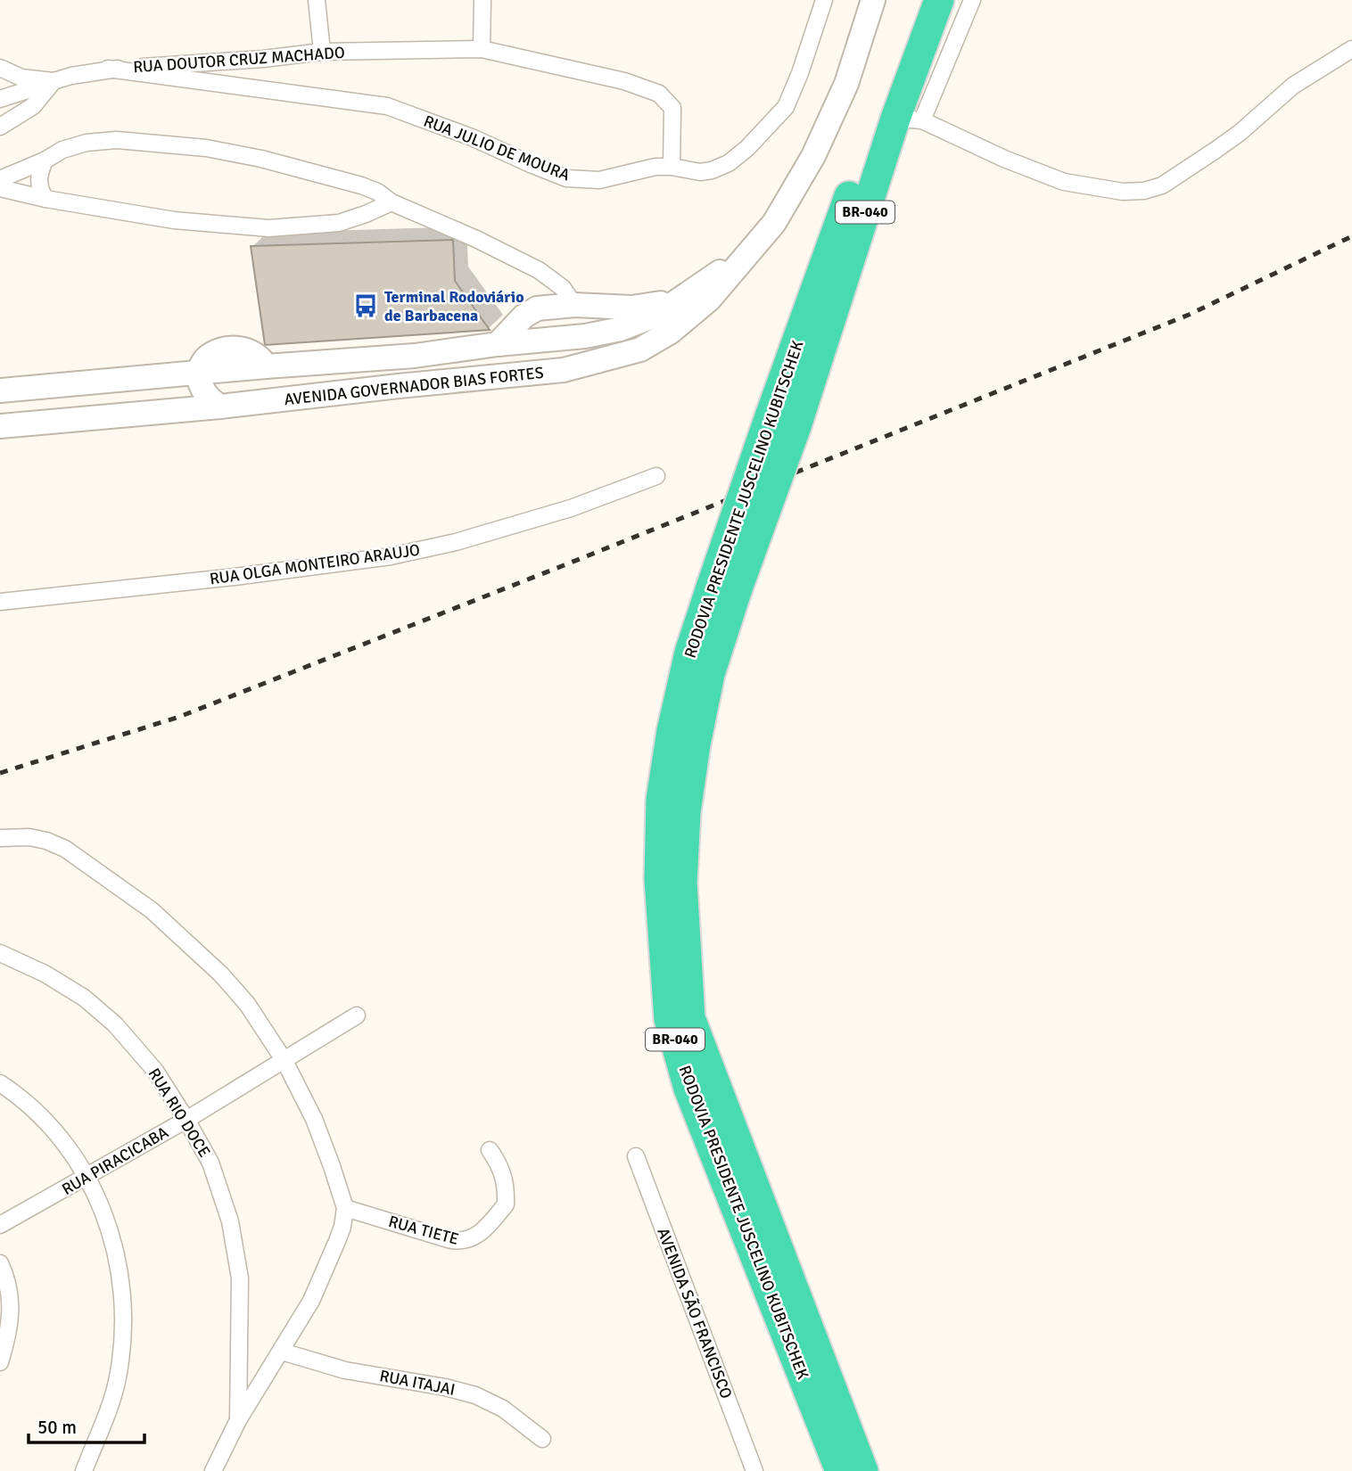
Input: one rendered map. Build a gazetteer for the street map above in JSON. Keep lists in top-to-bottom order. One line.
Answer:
{"streets":{"highway":["BR-040","RODOVIA PRESIDENTE JUSCELINO KUBITSCHEK"],"main road":["AVENIDA GOVERNADOR BIAS FORTES"],"street":["RUA DOUTOR CRUZ MACHADO","RUA JULIO DE MOURA","RUA OLGA MONTEIRO ARAUJO","RUA RIO DOCE","RUA PIRACICABA","RUA TIETE","AVENIDA SÃO FRANCISCO","RUA ITAJAI"]},"crossings":[["RUA DOUTOR CRUZ MACHADO","RUA JULIO DE MOURA"],["RUA RIO DOCE","RUA PIRACICABA"]],"places":{"bus stop":["Terminal Rodoviário de Barbacena"]},"scale_bar":"50 m"}
